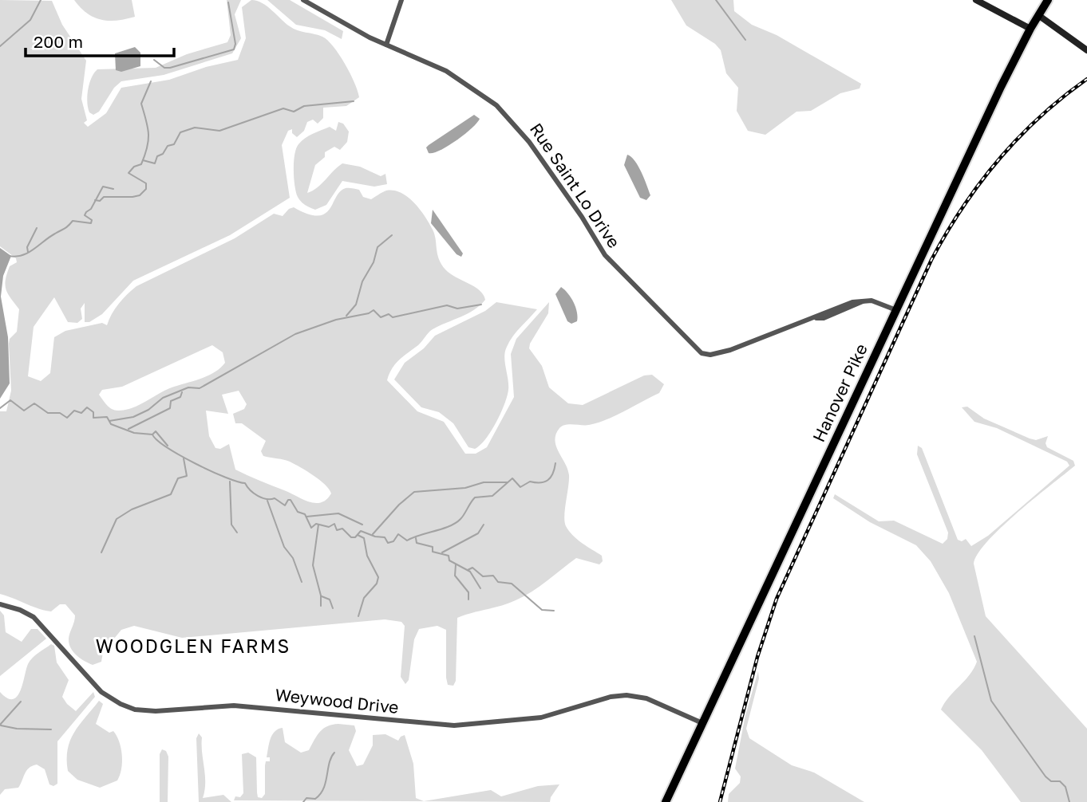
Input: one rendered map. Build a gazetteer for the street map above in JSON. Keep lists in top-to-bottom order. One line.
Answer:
{"streets":{"highway":["Hanover Pike"],"street":["Rue Saint Lo Drive","Weywood Drive"]},"crossings":[["Rue Saint Lo Drive","Hanover Pike"],["Hanover Pike","Weywood Drive"]],"districts":["WOODGLEN FARMS"],"scale_bar":"200 m"}
